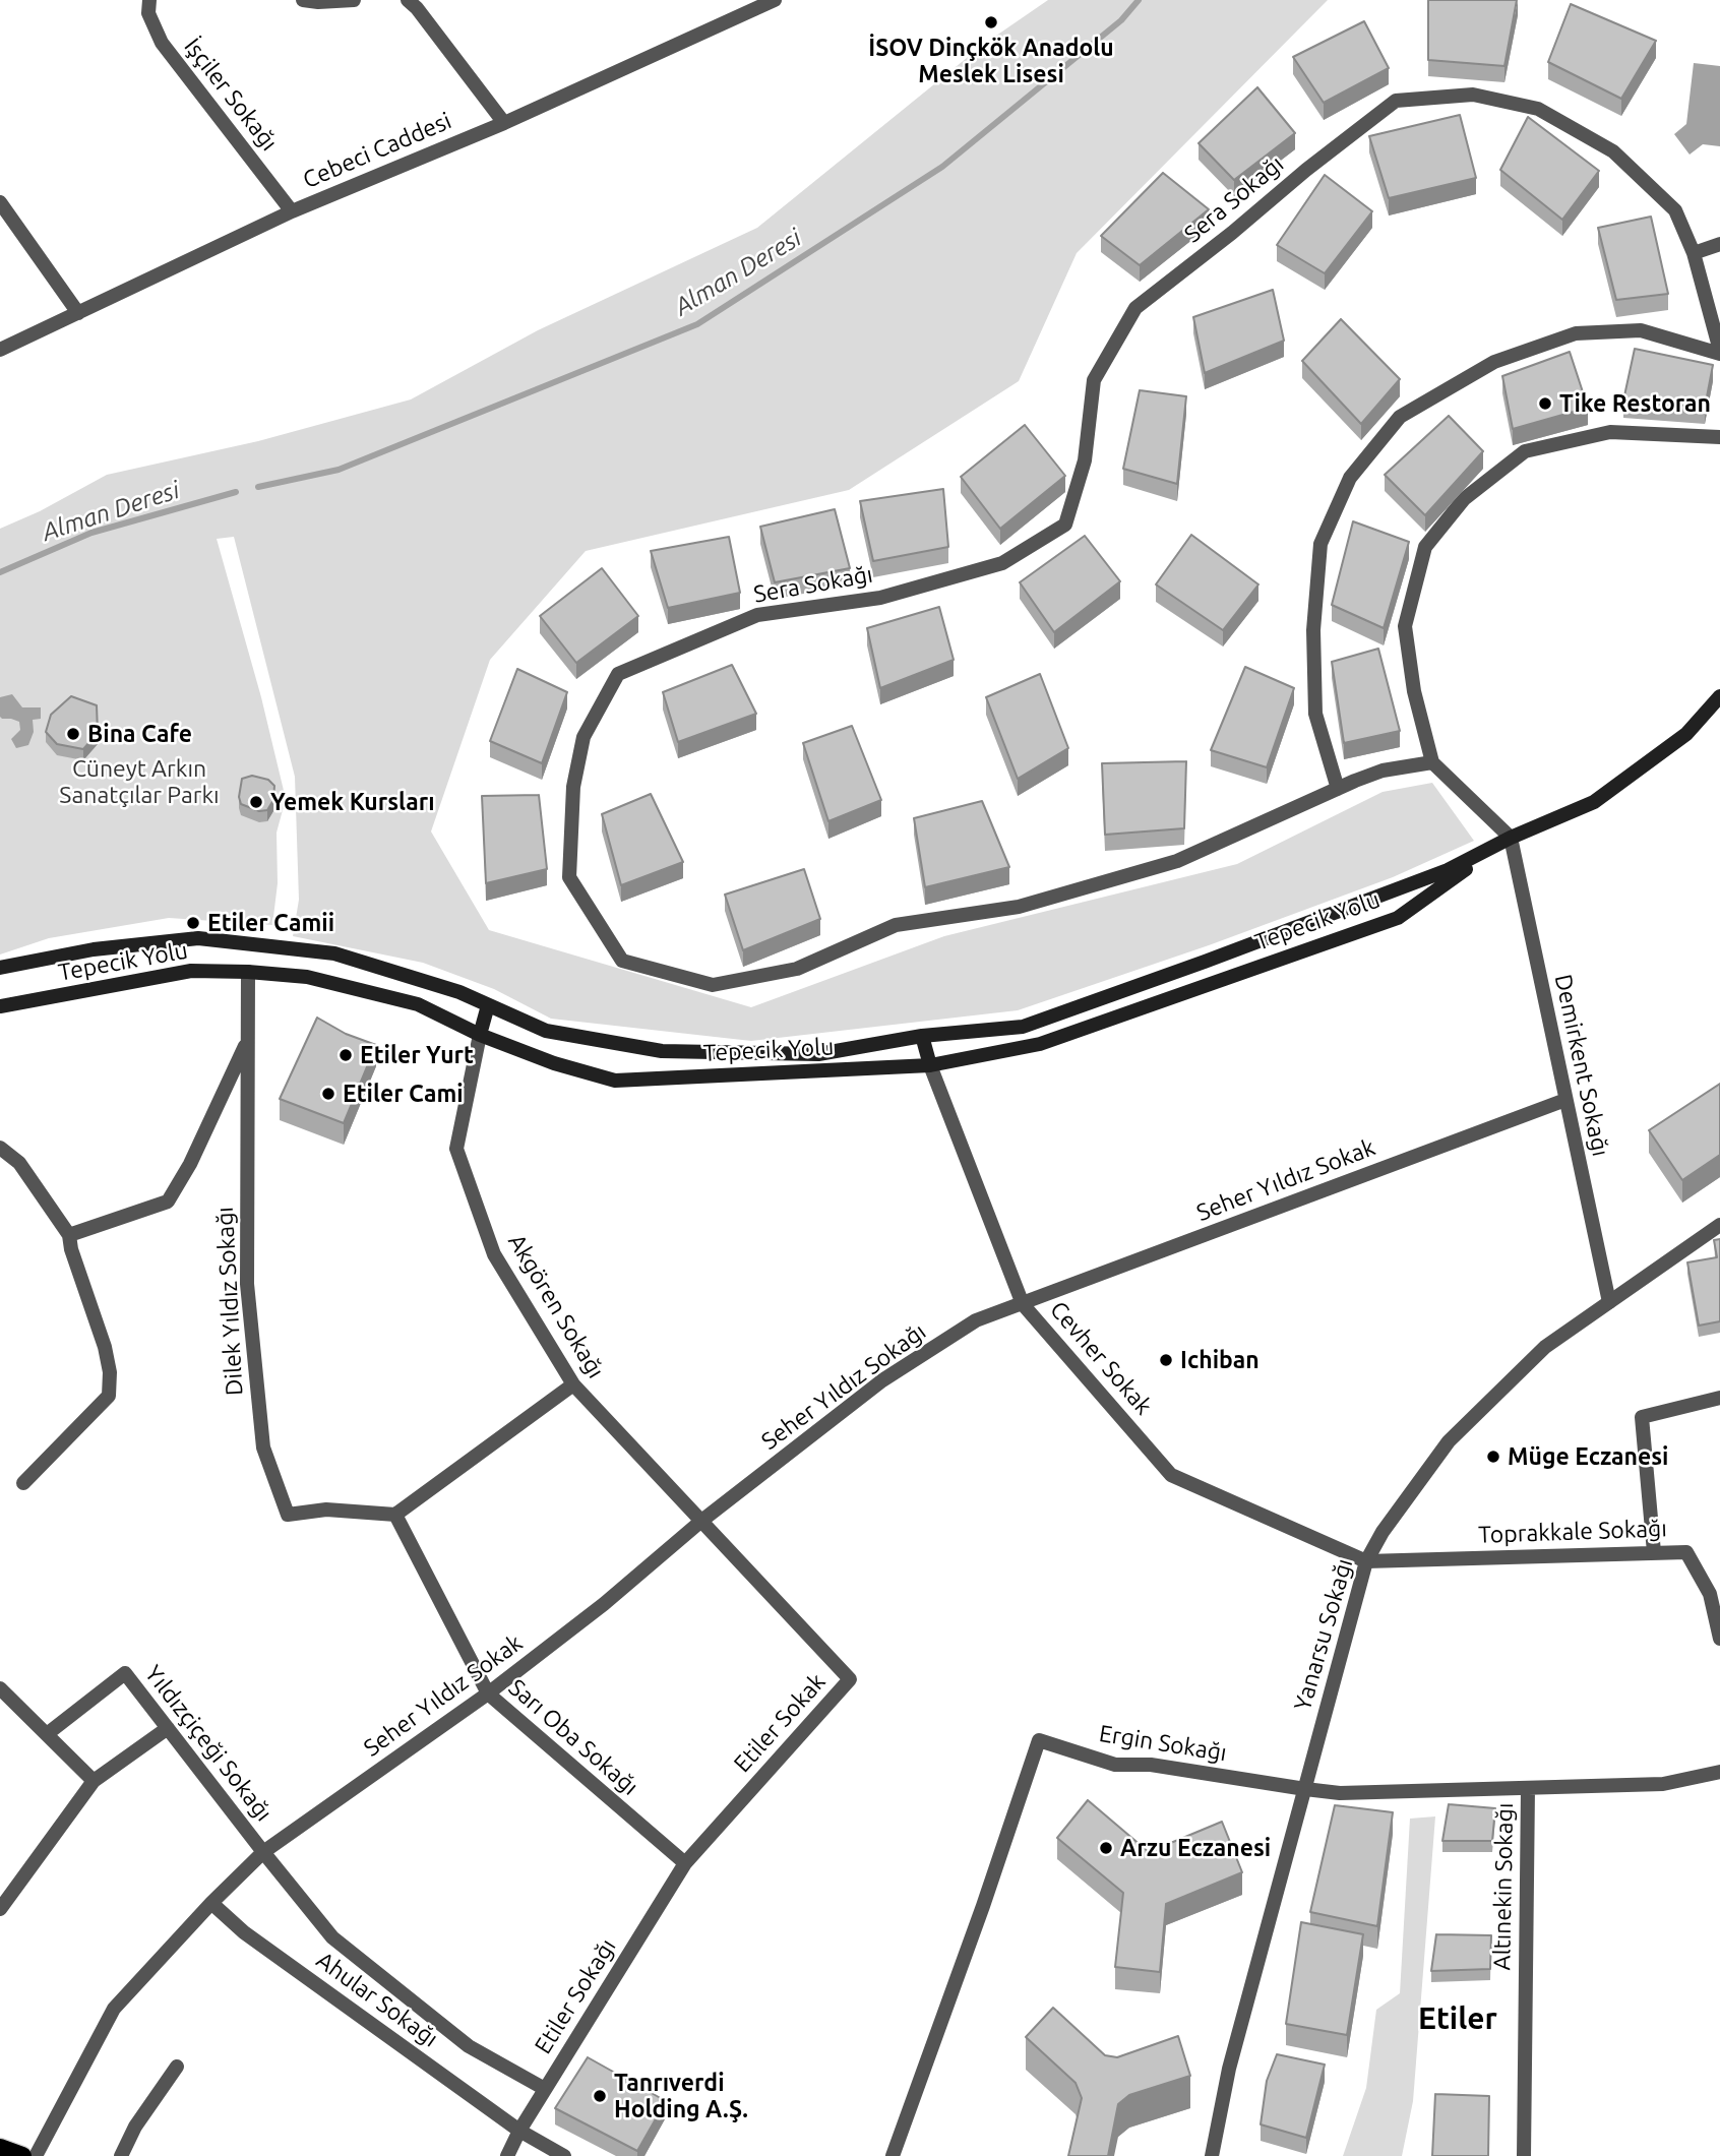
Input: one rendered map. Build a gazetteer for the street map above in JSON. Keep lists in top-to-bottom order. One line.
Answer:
{"streets":{"main road":["Tepecik Yolu"],"street":["İşçiler Sokağı","Cebeci Caddesi","Sera Sokağı","Demirkent Sokağı","Seher Yıldız Sokak","Dilek Yıldız Sokağı","Akgören Sokağı","Cevher Sokak","Seher Yıldız Sokağı","Toprakkale Sokağı","Yanarsu Sokağı","Etiler Sokak","Sarı Oba Sokağı","Yıldızçiçeği Sokağı","Ergin Sokağı","Altınekin Sokağı","Etiler Sokağı","Ahular Sokağı"]},"crossings":[["İşçiler Sokağı","Cebeci Caddesi"],["Tepecik Yolu","Demirkent Sokağı"],["Tepecik Yolu","Dilek Yıldız Sokağı"],["Tepecik Yolu","Akgören Sokağı"],["Tepecik Yolu","Cevher Sokak"],["Demirkent Sokağı","Seher Yıldız Sokak"],["Demirkent Sokağı","Yanarsu Sokağı"],["Seher Yıldız Sokak","Akgören Sokağı"],["Seher Yıldız Sokak","Cevher Sokak"],["Seher Yıldız Sokak","Seher Yıldız Sokağı"],["Seher Yıldız Sokak","Etiler Sokak"],["Seher Yıldız Sokak","Sarı Oba Sokağı"],["Seher Yıldız Sokak","Yıldızçiçeği Sokağı"],["Seher Yıldız Sokak","Ahular Sokağı"],["Dilek Yıldız Sokağı","Sarı Oba Sokağı"],["Akgören Sokağı","Seher Yıldız Sokağı"],["Akgören Sokağı","Etiler Sokak"],["Cevher Sokak","Seher Yıldız Sokağı"],["Cevher Sokak","Toprakkale Sokağı"],["Cevher Sokak","Yanarsu Sokağı"],["Seher Yıldız Sokağı","Etiler Sokak"],["Toprakkale Sokağı","Yanarsu Sokağı"],["Yanarsu Sokağı","Ergin Sokağı"],["Etiler Sokak","Sarı Oba Sokağı"],["Etiler Sokak","Etiler Sokağı"],["Sarı Oba Sokağı","Etiler Sokağı"],["Yıldızçiçeği Sokağı","Ahular Sokağı"],["Ergin Sokağı","Altınekin Sokağı"],["Etiler Sokağı","Ahular Sokağı"]],"districts":["Etiler"],"water":["Alman Deresi"],"parks":["Cüneyt Arkın Sanatçılar Parkı"],"places":["İSOV Dinçkök Anadolu Meslek Lisesi","Tike Restoran","Bina Cafe","Yemek Kursları","Etiler Camii","Etiler Yurt","Etiler Cami","Ichiban","Müge Eczanesi","Arzu Eczanesi","Tanrıverdi Holding A.Ş."]}
